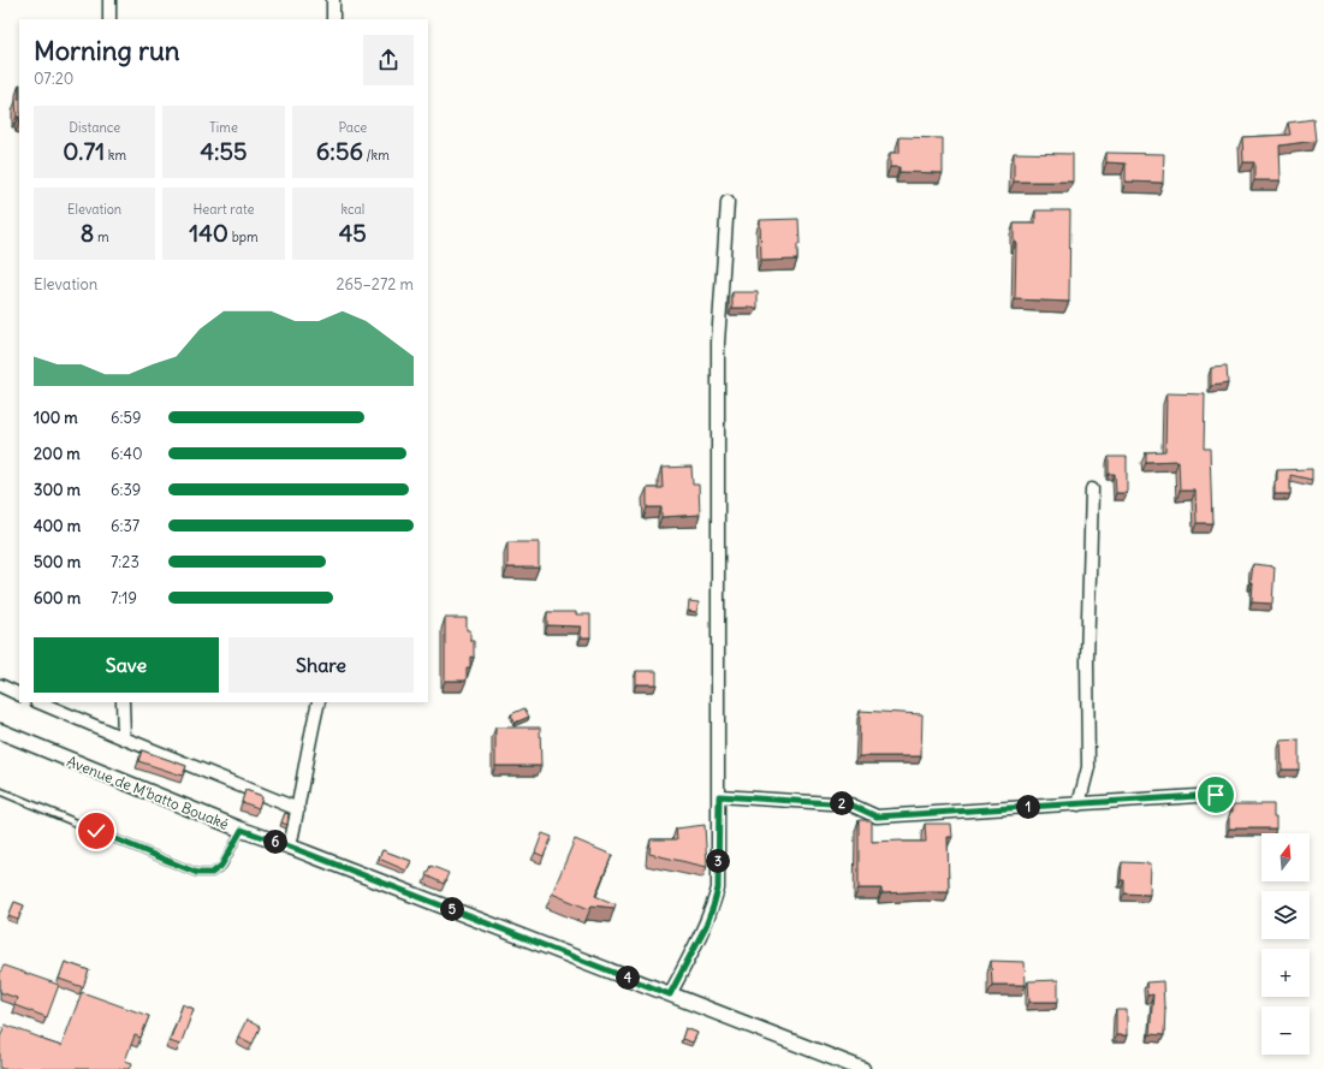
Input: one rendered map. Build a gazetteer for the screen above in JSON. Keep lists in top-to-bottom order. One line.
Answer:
{"streets":{"street":["Avenue de M'batto Bouaké"]},"north":"top","page":{"heading":["Morning run","07:20"],"stats":[["Distance","0.71 km"],["Time","4:55"],["Pace","6:56 /km"],["Elevation","8 m"],["Heart rate","140 bpm"],["kcal","45"]],"chart":["Elevation","265–272 m"],"list":[{"name":"100 m","note":"6:59"},{"name":"200 m","note":"6:40"},{"name":"300 m","note":"6:39"},{"name":"400 m","note":"6:37"},{"name":"500 m","note":"7:23"},{"name":"600 m","note":"7:19"}],"buttons":["Save","Share"],"pins":["2","1","6","3","5","4"],"map_buttons":["+","−"]}}
